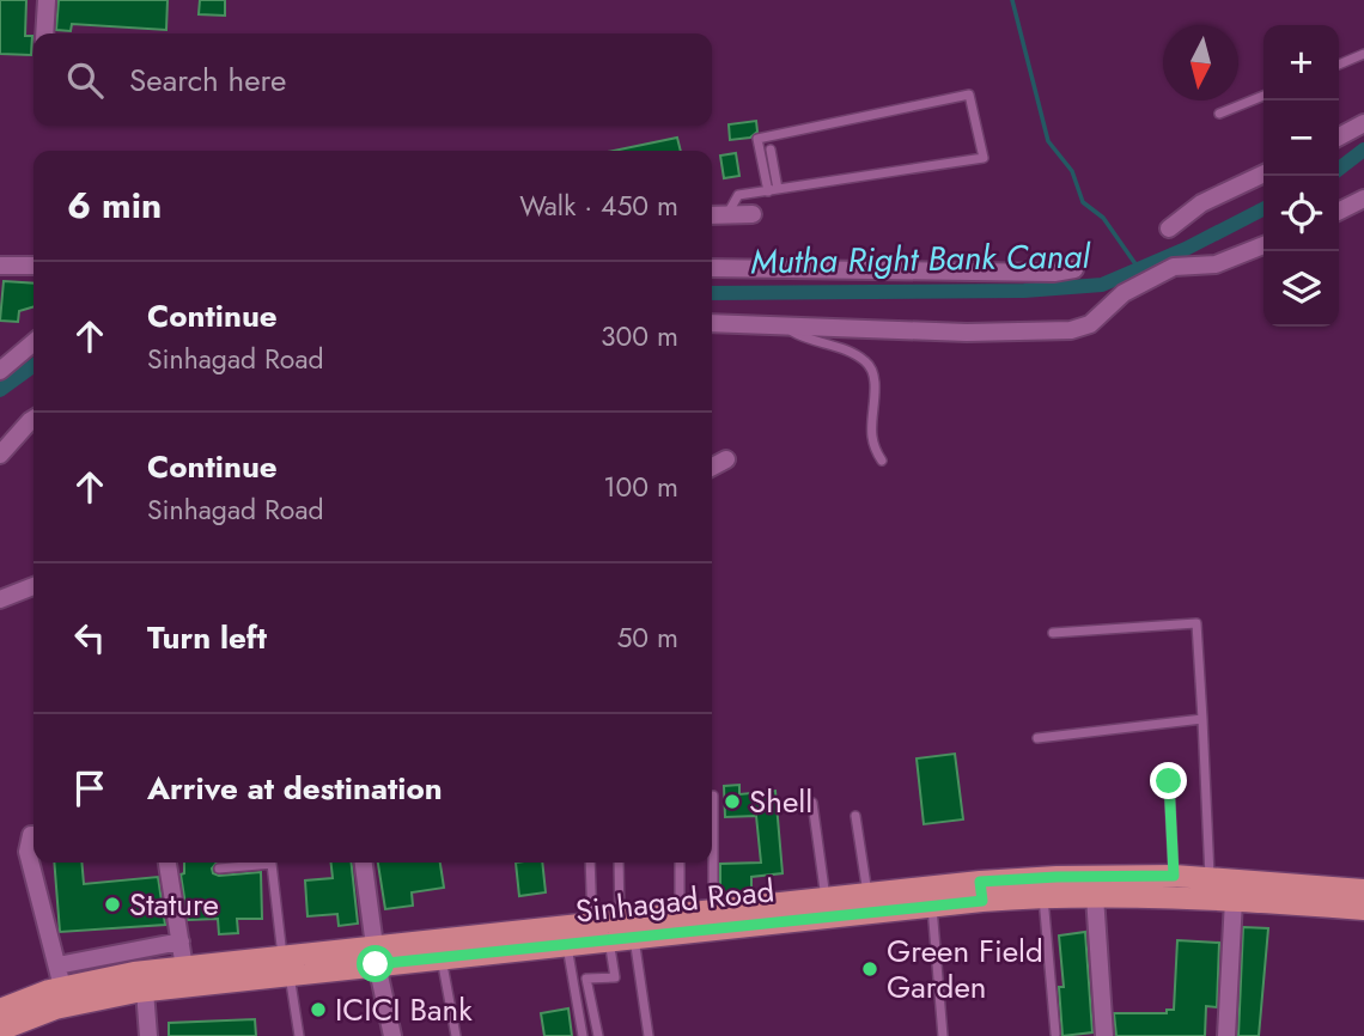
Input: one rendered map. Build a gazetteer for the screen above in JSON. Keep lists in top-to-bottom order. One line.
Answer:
{"streets":{"main road":["Sinhagad Road"]},"water":["Mutha Right Bank Canal"],"places":["Shell","Stature","Green Field Garden","ICICI Bank"],"north":"bottom","page":{"map_buttons":["+","−"],"search":"Search here","heading":["6 min","Walk · 450 m"],"list":[["Continue","Sinhagad Road","300 m"],["Continue","Sinhagad Road","100 m"],["Turn left","50 m"],"Arrive at destination"]}}
